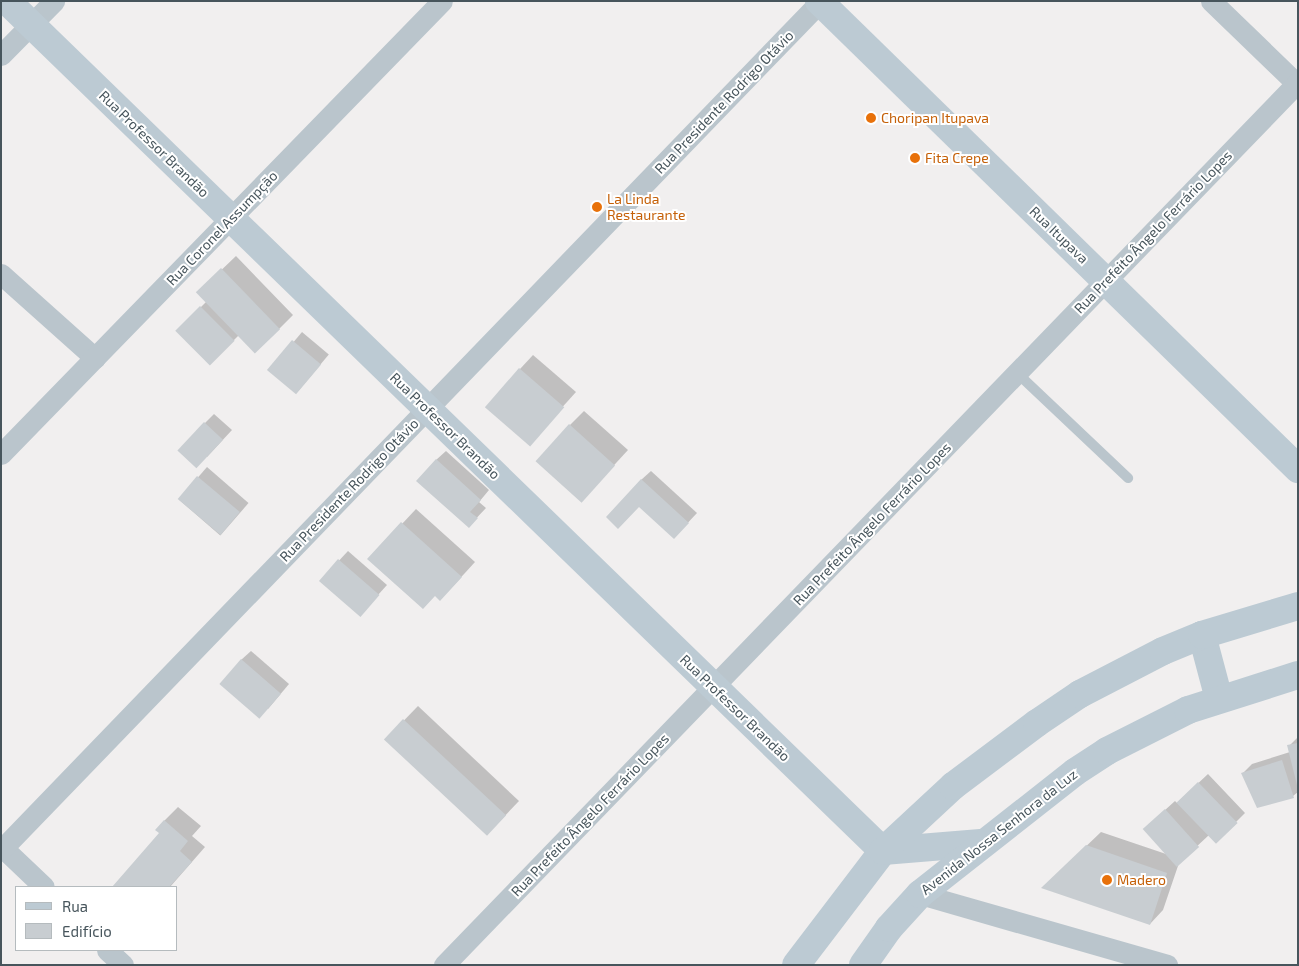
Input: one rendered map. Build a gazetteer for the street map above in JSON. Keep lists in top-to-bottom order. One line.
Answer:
{"streets":{"main road":["Rua Professor Brandão","Rua Itupava","Avenida Nossa Senhora da Luz"],"street":["Rua Presidente Rodrigo Otávio","Rua Coronel Assumpção","Rua Prefeito Ângelo Ferrário Lopes"]},"crossings":[["Rua Presidente Rodrigo Otávio","Rua Professor Brandão"],["Rua Presidente Rodrigo Otávio","Rua Itupava"],["Rua Professor Brandão","Rua Coronel Assumpção"],["Rua Professor Brandão","Rua Prefeito Ângelo Ferrário Lopes"],["Rua Prefeito Ângelo Ferrário Lopes","Rua Itupava"]],"places":["Choripan Itupava","Fita Crepe","La Linda Restaurante","Madero"],"legend":["Rua","Edifício"]}
